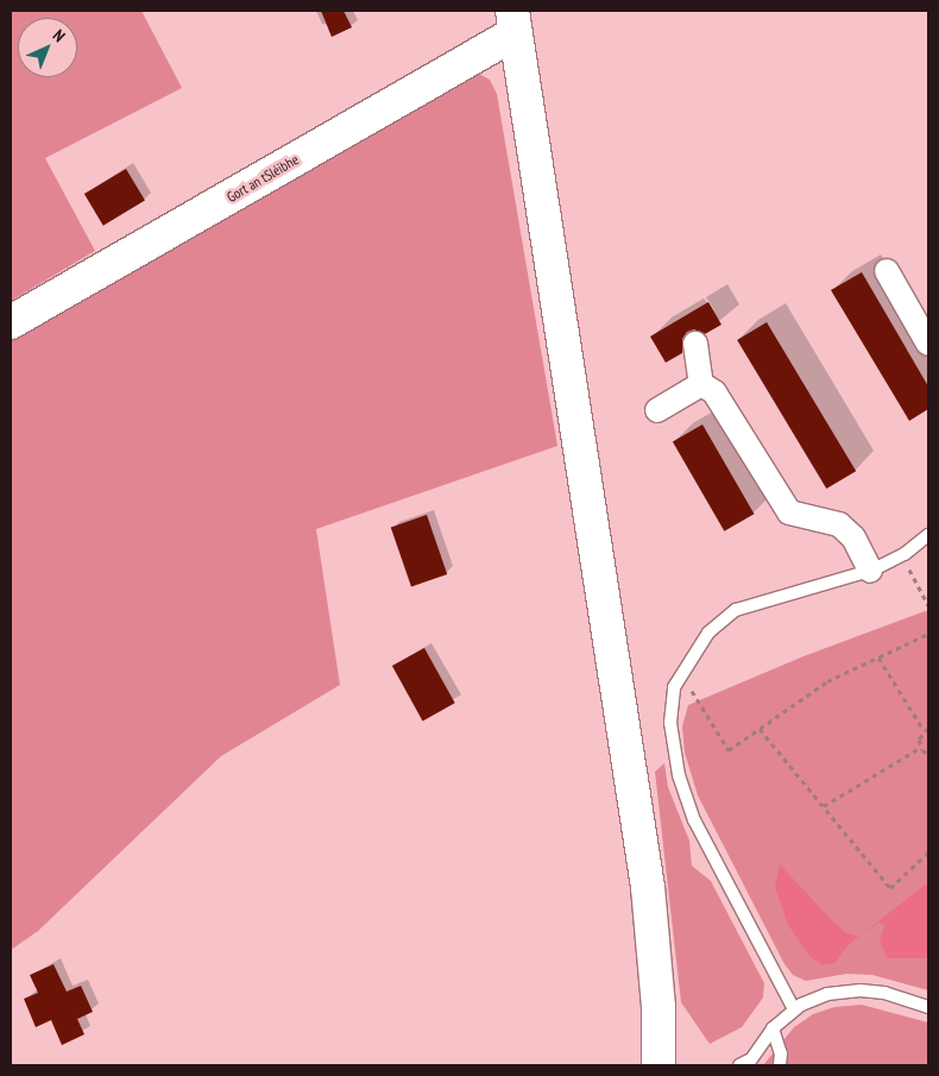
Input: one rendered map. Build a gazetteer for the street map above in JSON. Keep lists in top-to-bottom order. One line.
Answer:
{"streets":{"main road":["Gort an tSléibhe"]},"north":"top right"}
